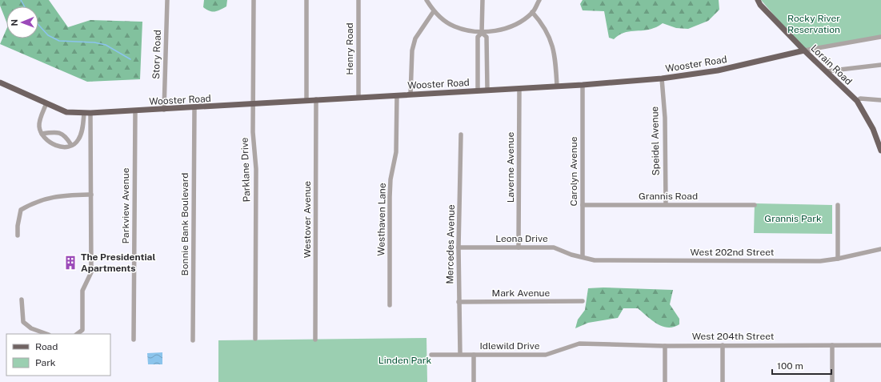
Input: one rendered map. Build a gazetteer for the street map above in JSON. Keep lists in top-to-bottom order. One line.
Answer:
{"streets":{"main road":["Wooster Road","Lorain Road"],"street":["Henry Road","Story Road","Speidel Avenue","Laverne Avenue","Parklane Drive","Carolyn Avenue","Grannis Road","Parkview Avenue","Westover Avenue","Westhaven Lane","Bonnie Bank Boulevard","Leona Drive","Mercedes Avenue","West 202nd Street","Mark Avenue","West 204th Street","Idlewild Drive"]},"crossings":[["Henry Road","Wooster Road"],["Story Road","Wooster Road"],["Wooster Road","Lorain Road"],["Wooster Road","Speidel Avenue"],["Wooster Road","Laverne Avenue"],["Wooster Road","Parklane Drive"],["Wooster Road","Carolyn Avenue"],["Wooster Road","Parkview Avenue"],["Wooster Road","Westover Avenue"],["Wooster Road","Westhaven Lane"],["Wooster Road","Bonnie Bank Boulevard"],["Speidel Avenue","Grannis Road"],["Laverne Avenue","Leona Drive"],["Carolyn Avenue","Grannis Road"],["Carolyn Avenue","Leona Drive"],["Carolyn Avenue","West 202nd Street"],["Leona Drive","Mercedes Avenue"],["Leona Drive","West 202nd Street"],["Mercedes Avenue","Mark Avenue"],["Mercedes Avenue","Idlewild Drive"],["West 204th Street","Idlewild Drive"]],"parks":["Rocky River Reservation","Grannis Park","Linden Park"],"places":{"building":["The Presidential Apartments"]},"legend":["Road","Park"],"scale_bar":"100 m","north":"left"}
